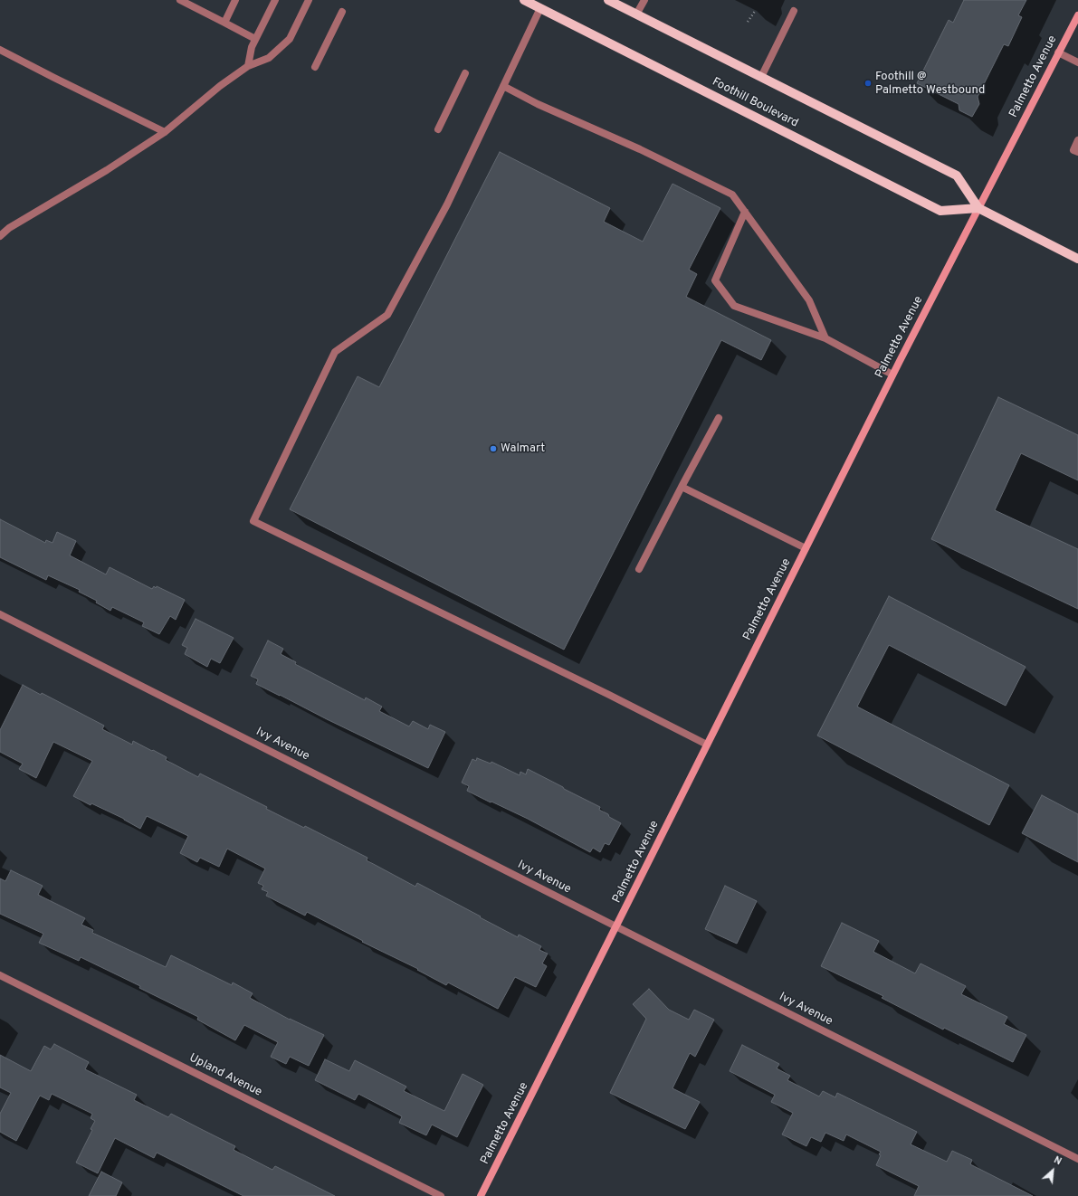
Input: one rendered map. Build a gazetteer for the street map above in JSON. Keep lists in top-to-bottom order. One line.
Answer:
{"streets":{"main road":["Foothill Boulevard"],"street":["Palmetto Avenue","Ivy Avenue","Upland Avenue"]},"crossings":[["Palmetto Avenue","Foothill Boulevard"],["Palmetto Avenue","Ivy Avenue"]],"places":["Foothill @ Palmetto Westbound","Walmart"],"north":"top right"}
